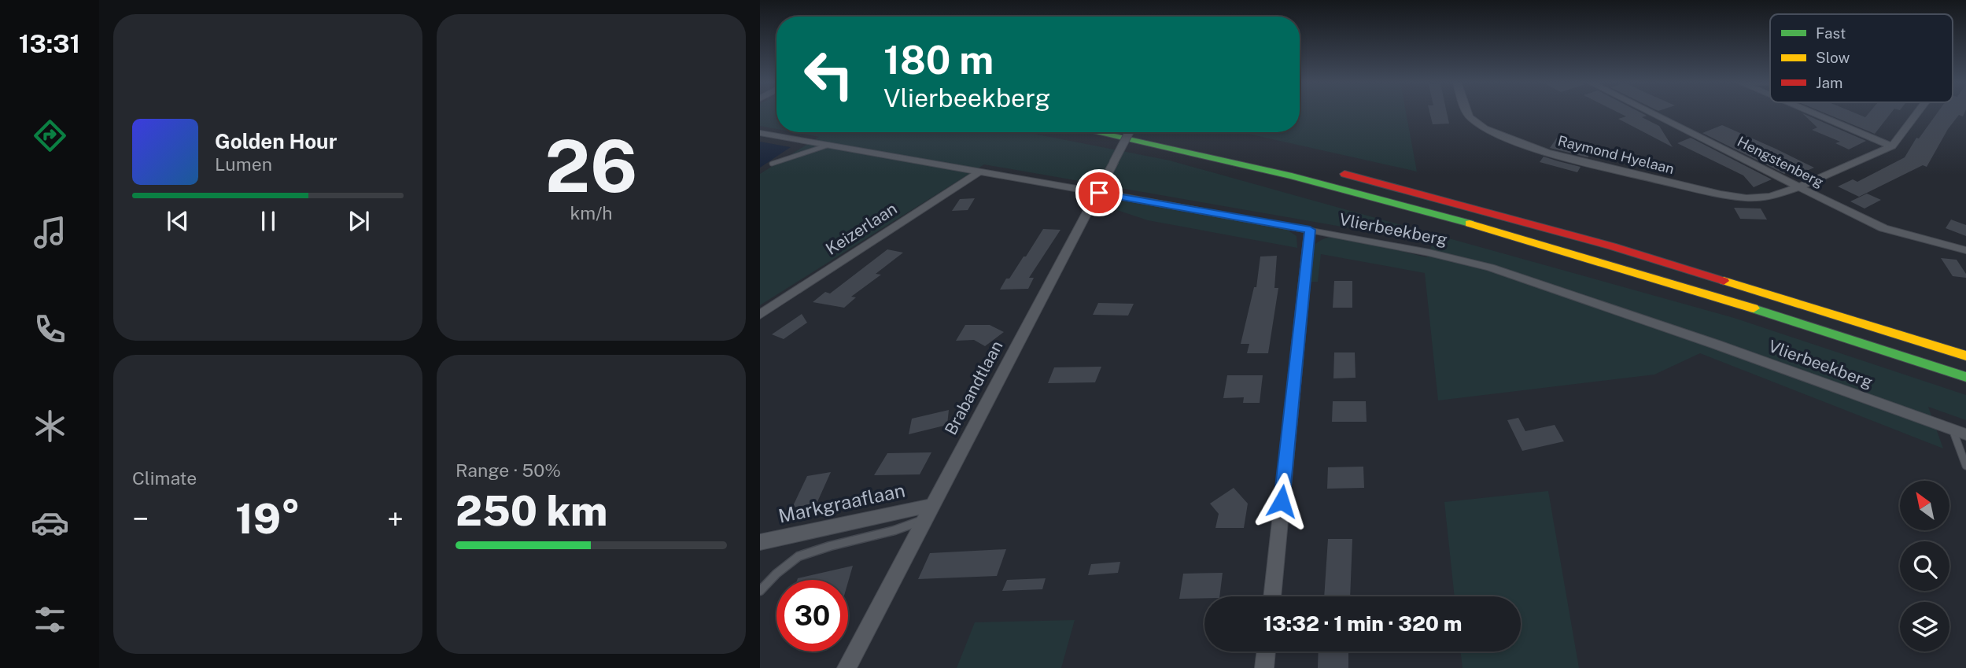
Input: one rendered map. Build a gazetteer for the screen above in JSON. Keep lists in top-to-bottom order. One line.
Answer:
{"streets":{"street":["Raymond Hyelaan","Hengstenberg","Keizerlaan","Vlierbeekberg","Brabandtlaan","Markgraaflaan"]},"crossings":[["Raymond Hyelaan","Hengstenberg"],["Keizerlaan","Vlierbeekberg"],["Vlierbeekberg","Brabandtlaan"],["Brabandtlaan","Markgraaflaan"]],"legend":["Fast","Slow","Jam"],"north":"top left","page":{"tabs":"13:31","tile":[["26","km/h"],"Climate",["Range · 50%","250 km"]],"turn":["180 m","Vlierbeekberg"],"song":["Golden Hour","Lumen"],"heat":["−","19°","+"],"limit":"30","trip":"13:32 · 1 min · 320 m"}}
